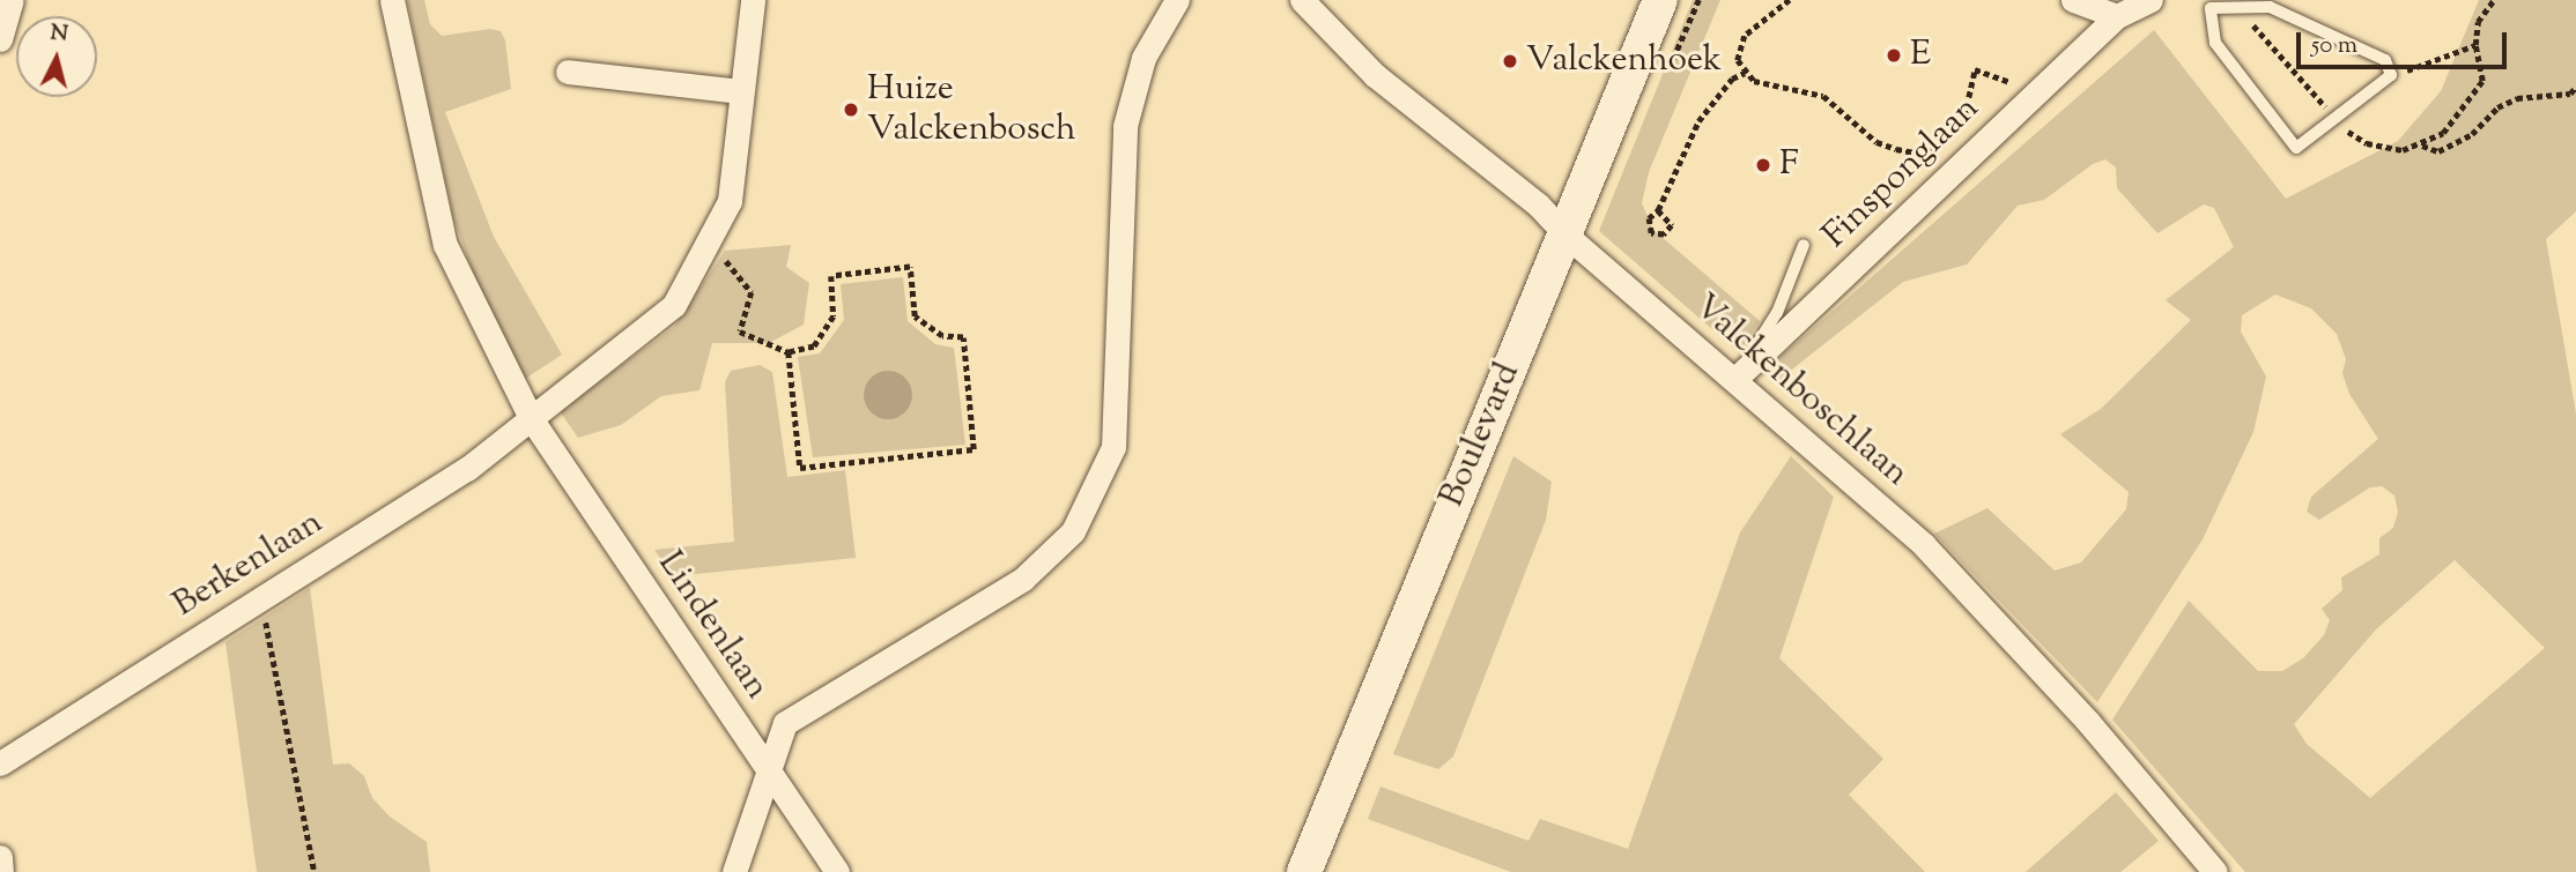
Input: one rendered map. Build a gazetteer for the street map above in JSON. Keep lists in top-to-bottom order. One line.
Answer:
{"streets":{"street":["Finsponglaan","Valckenboschlaan","Boulevard","Berkenlaan","Lindenlaan"]},"crossings":[["Finsponglaan","Valckenboschlaan"],["Valckenboschlaan","Boulevard"],["Berkenlaan","Lindenlaan"]],"places":["E","Valckenhoek","Huize Valckenbosch","F"],"scale_bar":"50 m","north":"top"}
